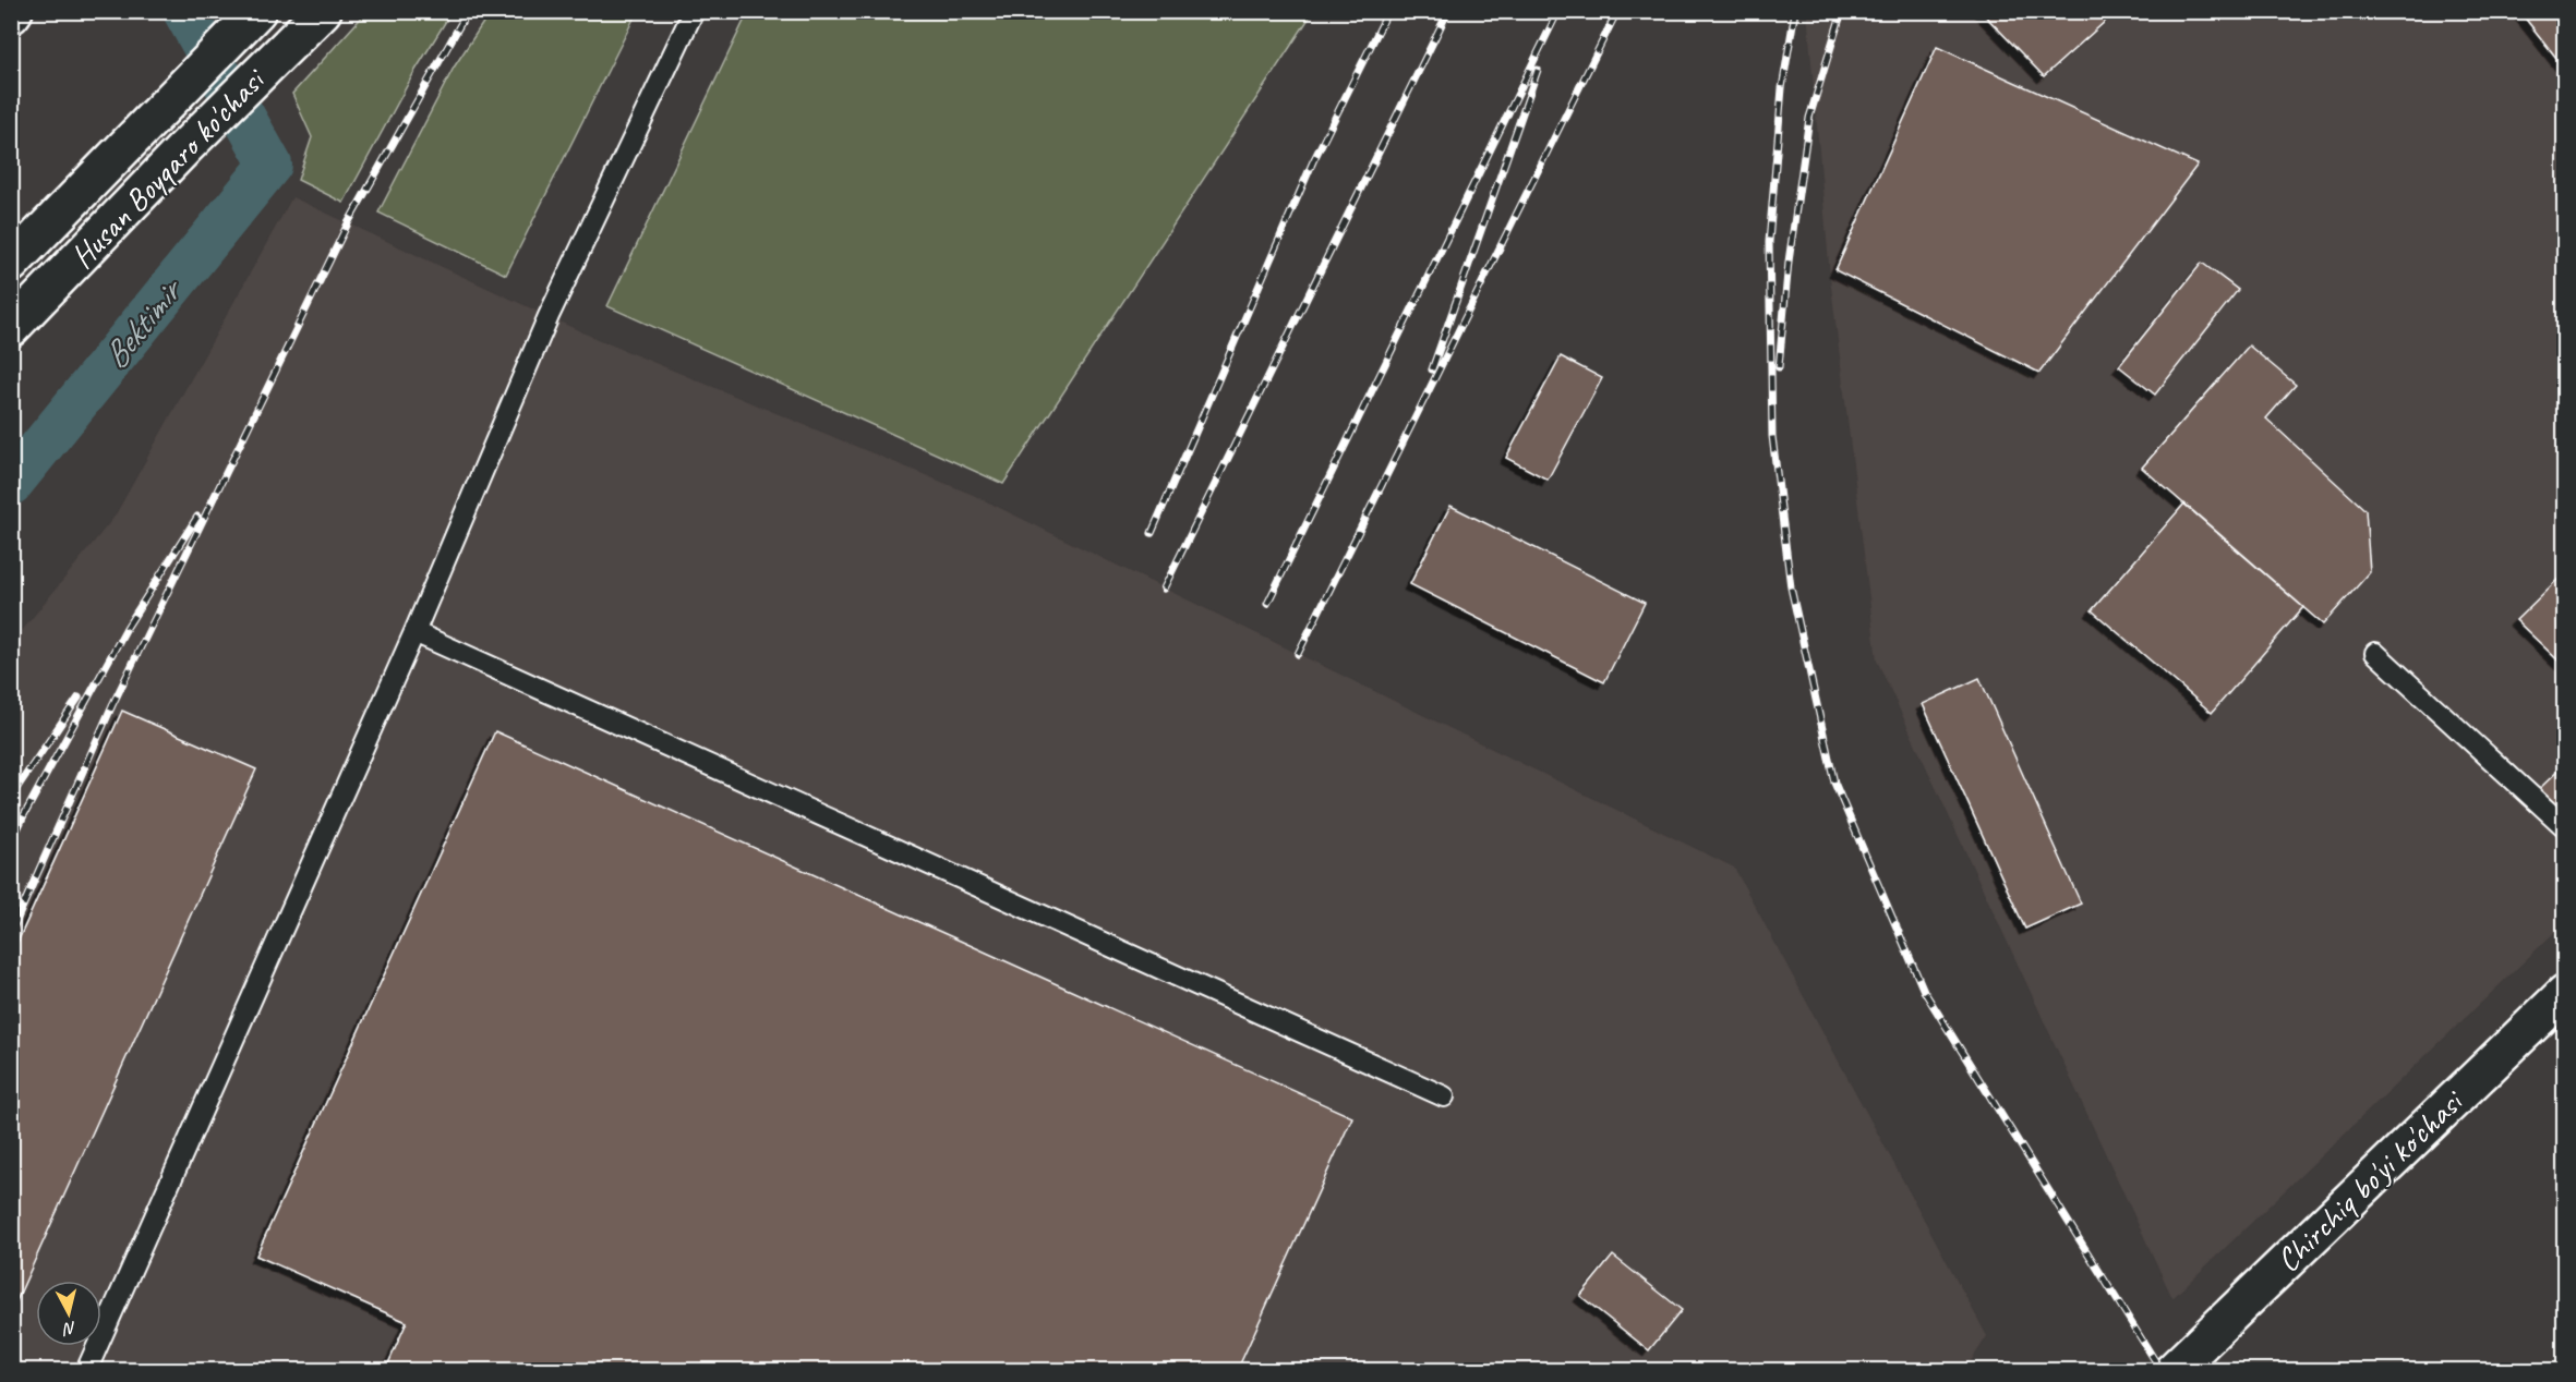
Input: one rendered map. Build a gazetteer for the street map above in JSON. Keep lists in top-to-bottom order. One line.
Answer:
{"streets":{"main road":["Husan Boyqaro ko'chasi","Chirchiq bo'yi ko'chasi"]},"water":["Bektimir"],"north":"bottom"}
